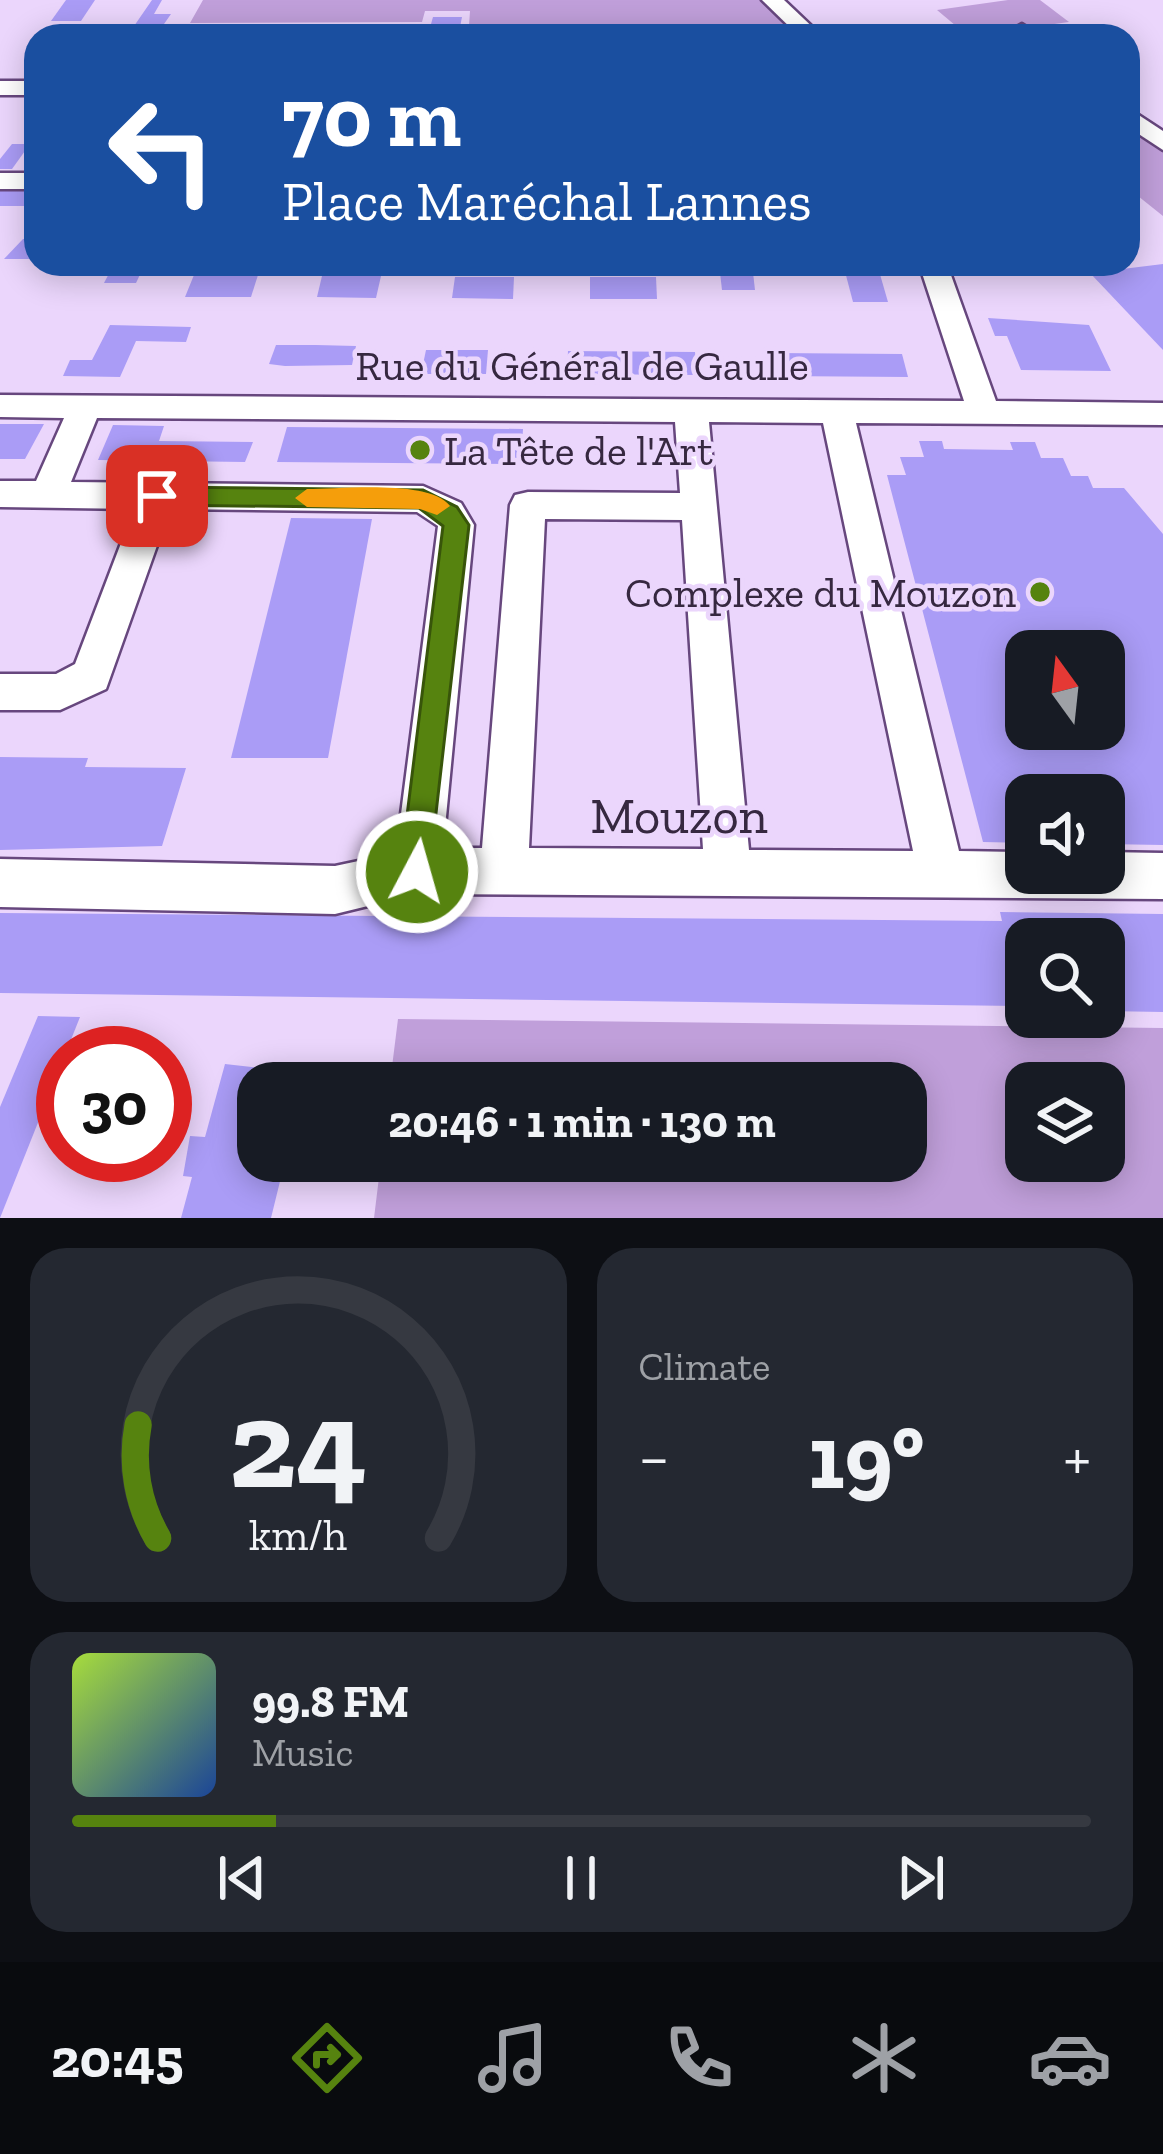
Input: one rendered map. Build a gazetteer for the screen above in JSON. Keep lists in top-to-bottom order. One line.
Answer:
{"streets":{"street":["Rue du Général de Gaulle","Mouzon"]},"places":["La Tête de l'Art","Complexe du Mouzon"],"north":"top","page":{"turn":["70 m","Place Maréchal Lannes"],"limit":"30","trip":"20:46 · 1 min · 130 m","tile":"Climate","heat":["−","19°","+"],"song":["99.8 FM","Music"],"tabs":"20:45","gauge":["24","km/h"]}}
